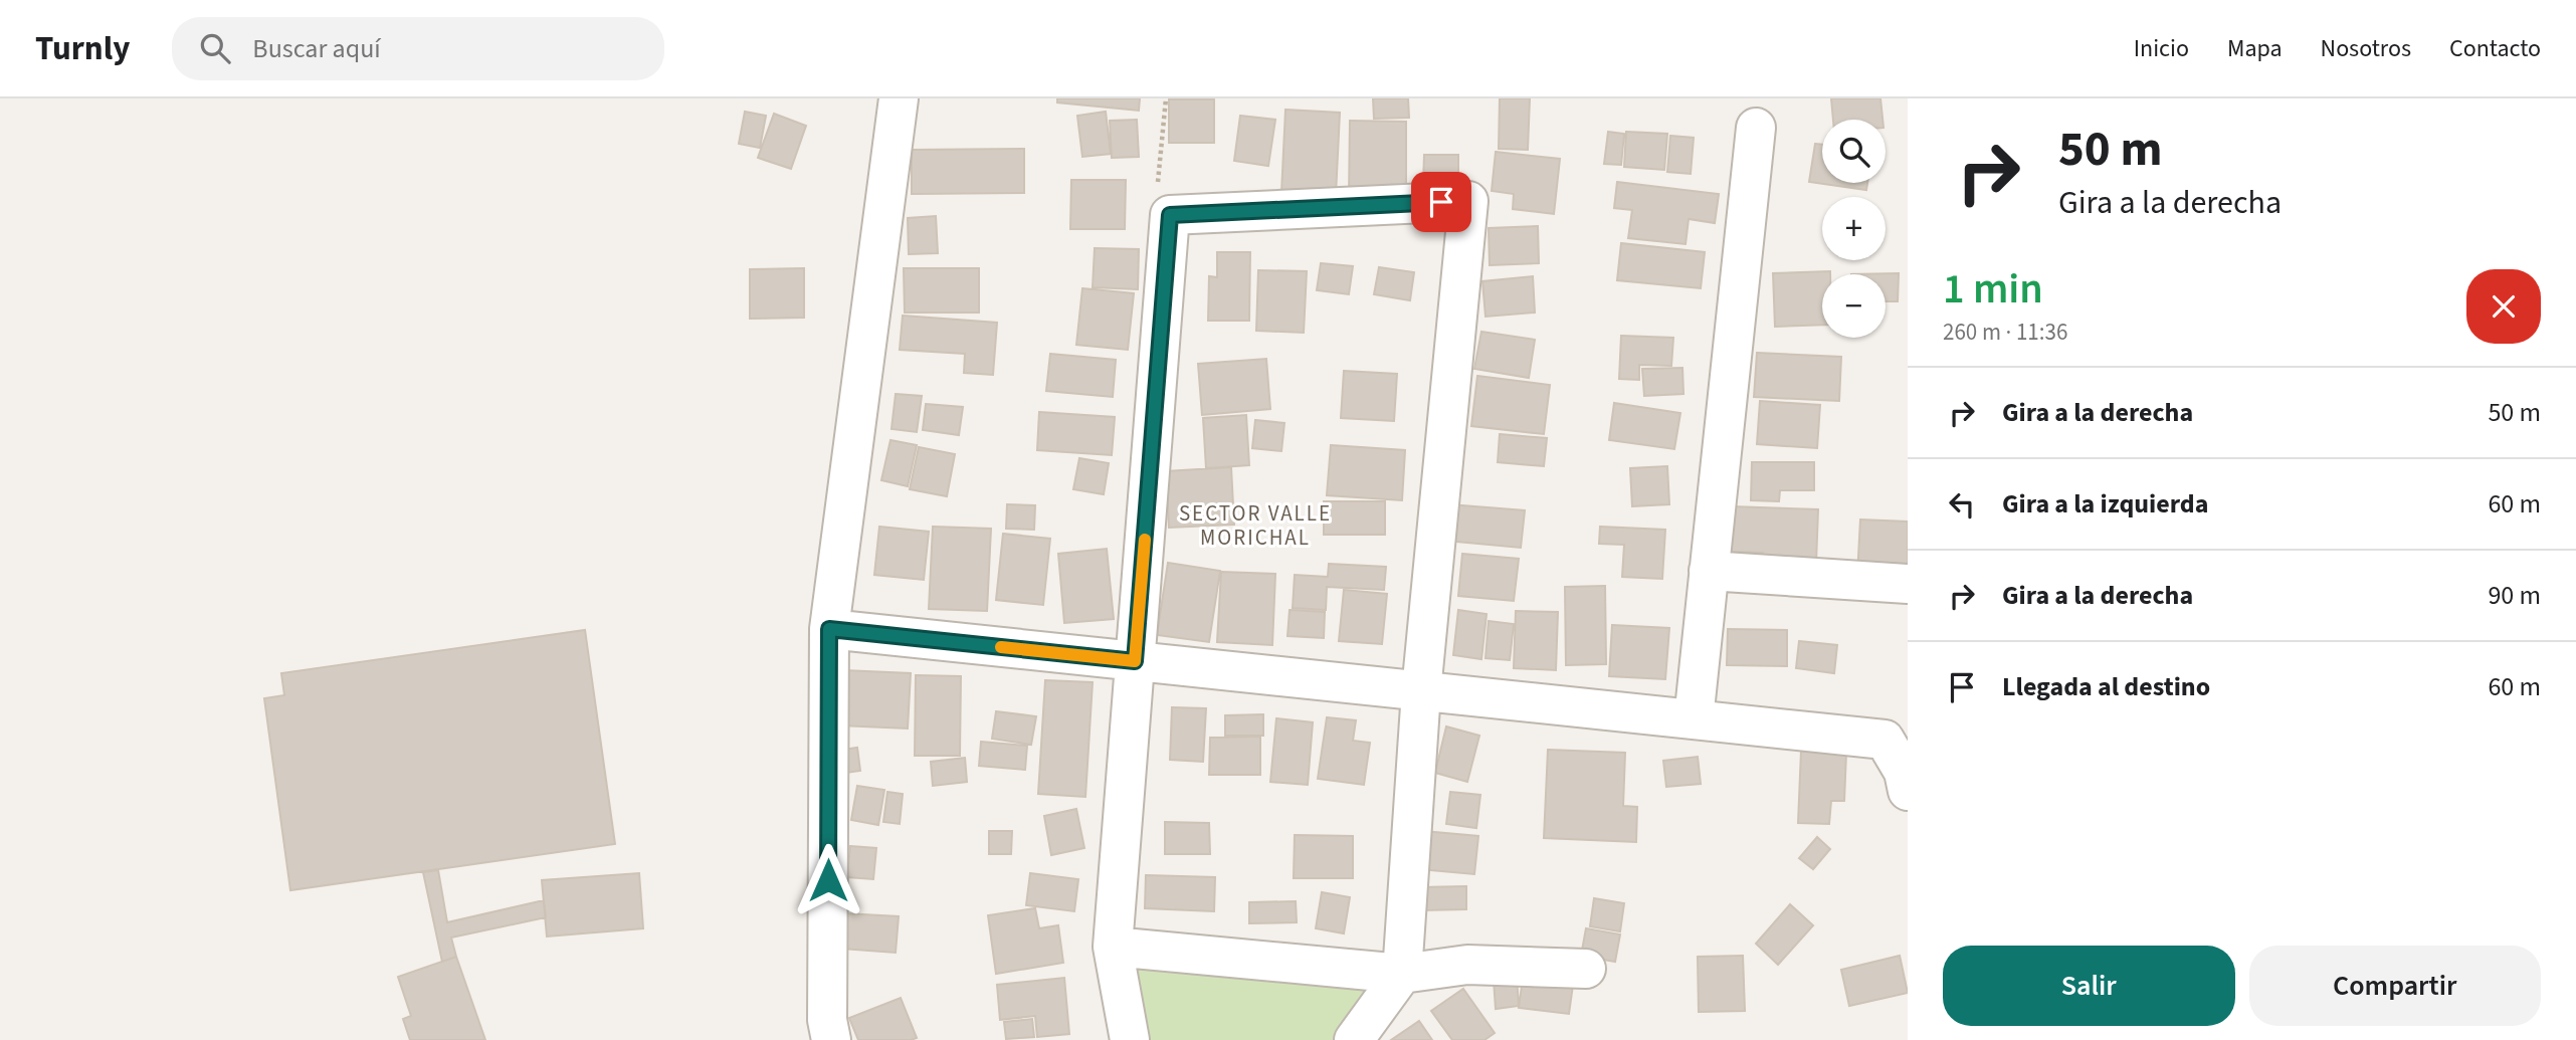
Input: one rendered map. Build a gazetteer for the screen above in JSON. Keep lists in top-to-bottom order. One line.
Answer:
{"districts":["SECTOR VALLE MORICHAL"],"page":{"header":"Turnly","search":"Buscar aquí","nav":["Inicio","Mapa","Nosotros","Contacto"],"turn":["50 m","Gira a la derecha"],"map_buttons":["+","−"],"heading":["1 min","260 m · 11:36"],"list":[{"name":"Gira a la derecha","value":"50 m"},{"name":"Gira a la izquierda","value":"60 m"},{"name":"Gira a la derecha","value":"90 m"},{"name":"Llegada al destino","value":"60 m"}],"buttons":["Salir","Compartir"]}}
